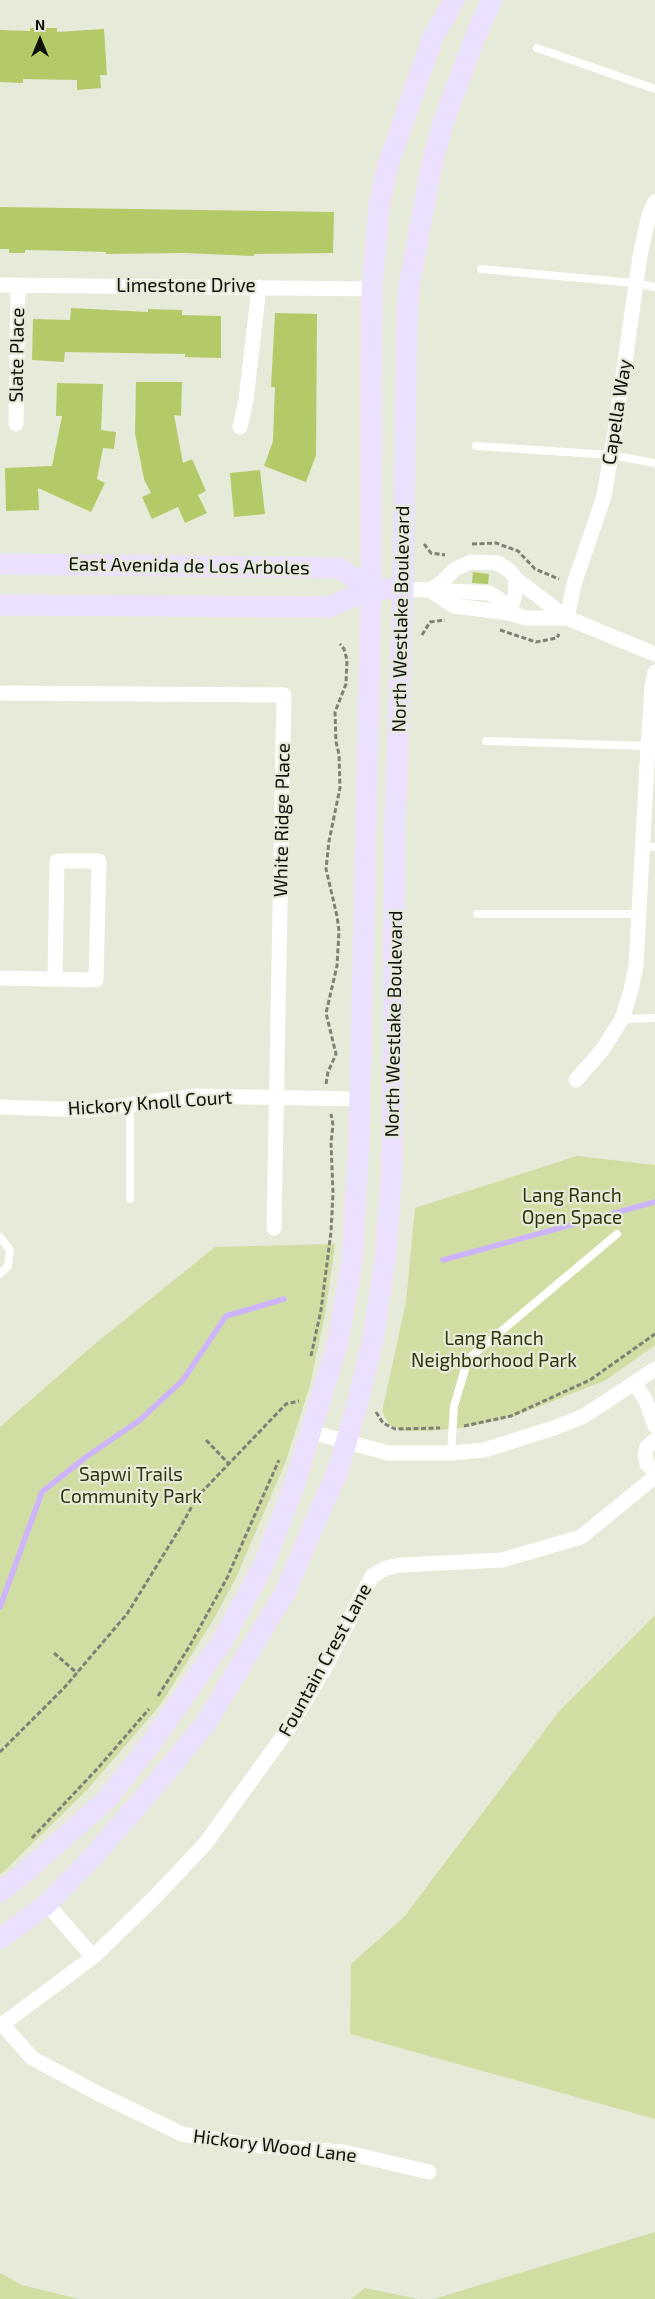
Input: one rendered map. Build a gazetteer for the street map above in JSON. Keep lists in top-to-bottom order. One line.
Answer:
{"streets":{"main road":["East Avenida de Los Arboles","North Westlake Boulevard"],"street":["Limestone Drive","Slate Place","Capella Way","White Ridge Place","Hickory Knoll Court","Fountain Crest Lane","Hickory Wood Lane"]},"crossings":[["Limestone Drive","Slate Place"],["Limestone Drive","North Westlake Boulevard"],["East Avenida de Los Arboles","North Westlake Boulevard"],["North Westlake Boulevard","Hickory Knoll Court"],["White Ridge Place","Hickory Knoll Court"],["Fountain Crest Lane","Hickory Wood Lane"]],"parks":["Lang Ranch Open Space","Lang Ranch Neighborhood Park","Sapwi Trails Community Park"],"north":"top"}
